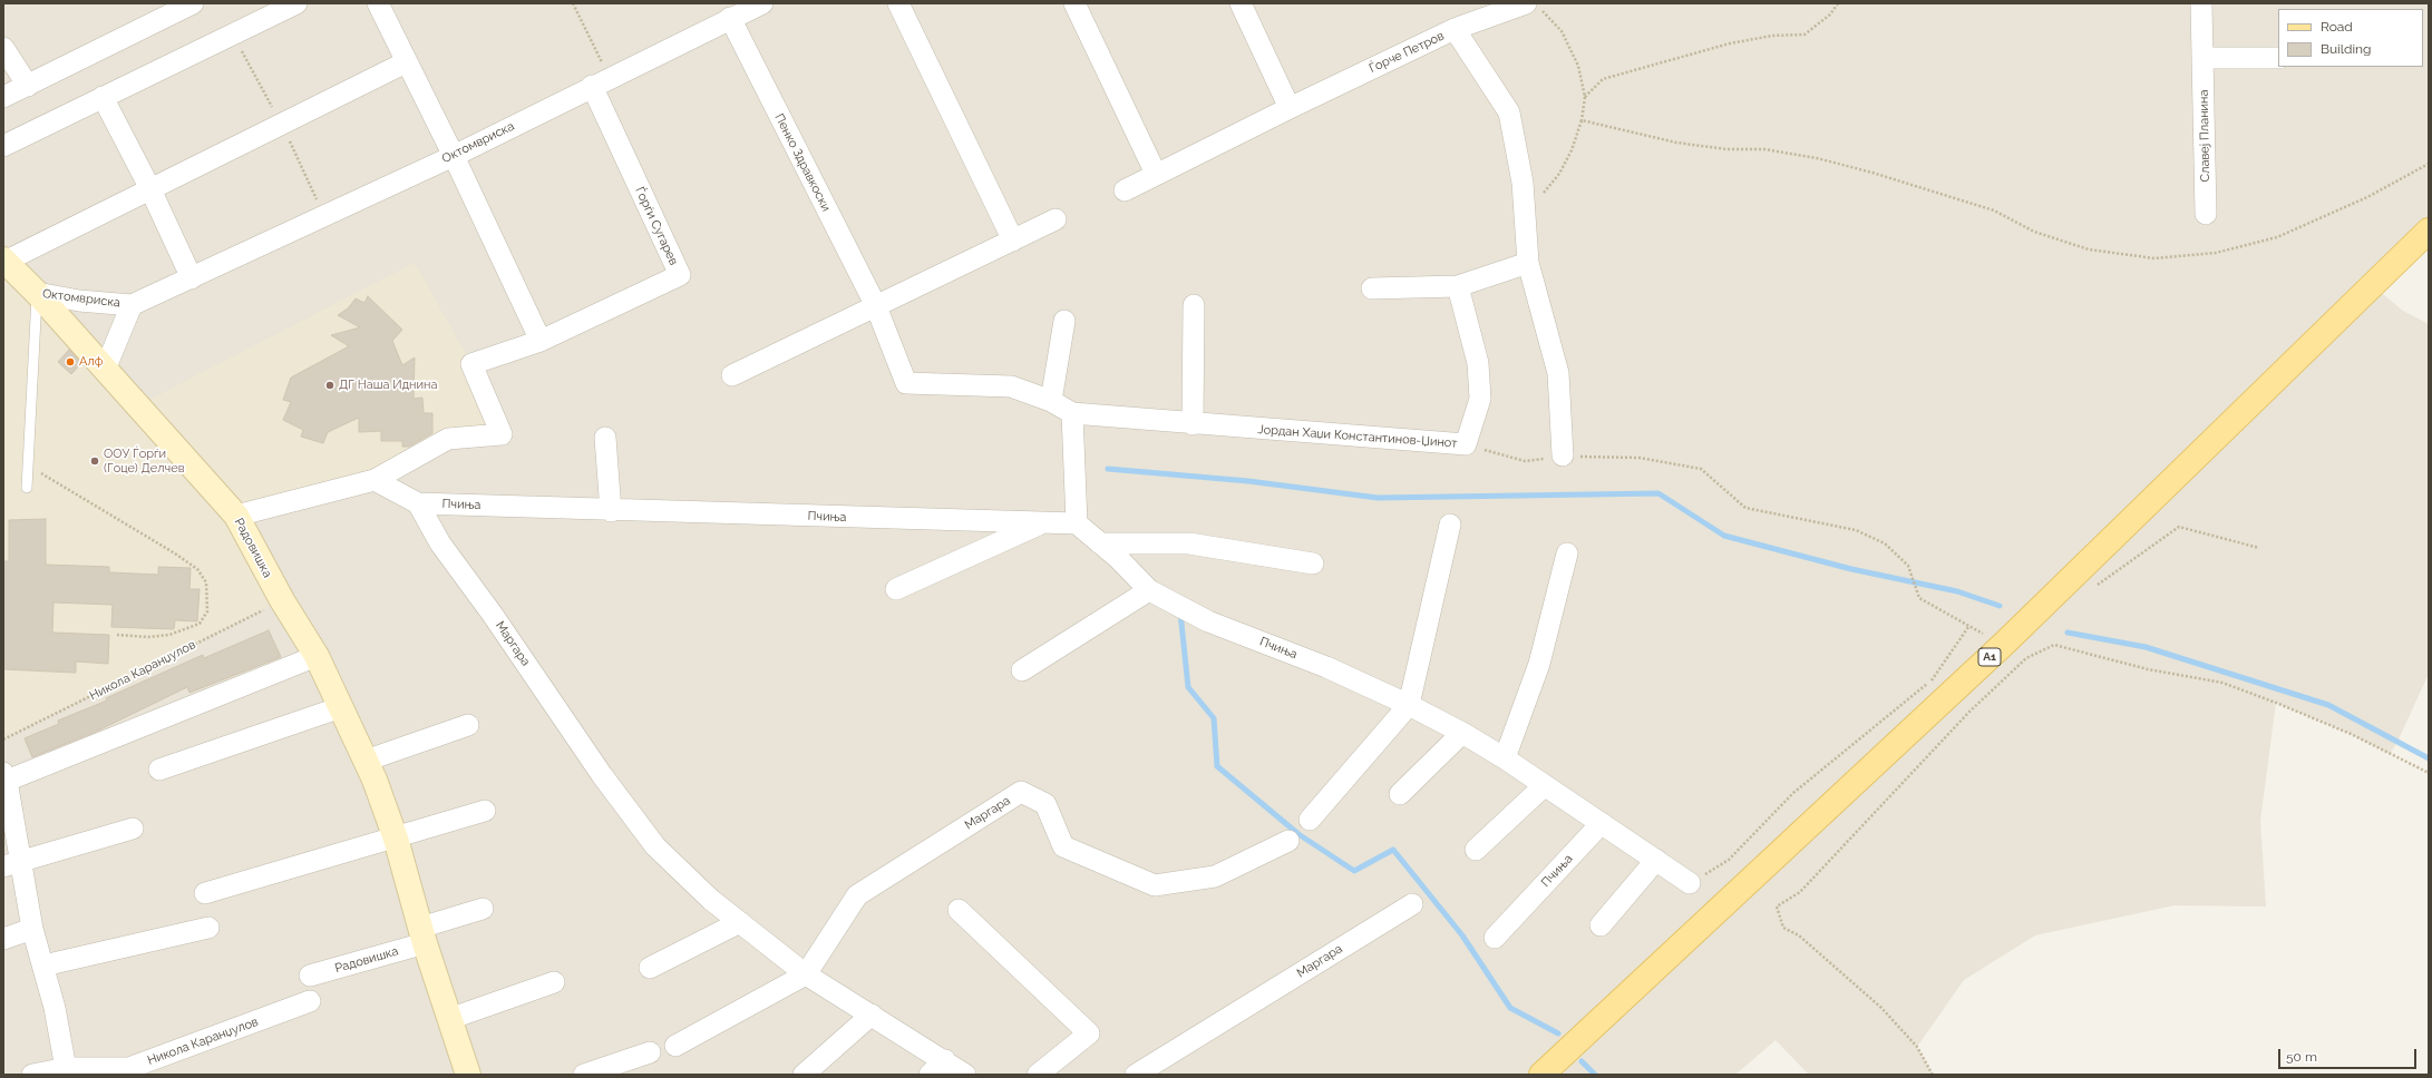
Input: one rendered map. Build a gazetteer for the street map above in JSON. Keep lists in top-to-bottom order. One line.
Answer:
{"streets":{"main road":["A1"],"street":["Ѓорче Петров","Славеј Планина","Октомвриска","Пенко Здравкоски","Ѓорѓи Сугарев","Јордан Хаџи Константинов-Џинот","Пчиња","Радовишка","Маргара","Никола Каранџулов"]},"crossings":[["Октомвриска","Пенко Здравкоски"],["Октомвриска","Ѓорѓи Сугарев"],["Октомвриска","Радовишка"],["Пчиња","Маргара"],["Радовишка","Никола Каранџулов"]],"places":["Алф","ДГ Наша Иднина","ООУ Ѓорѓи (Гоце) Делчев"],"legend":["Road","Building"],"scale_bar":"50 m"}
